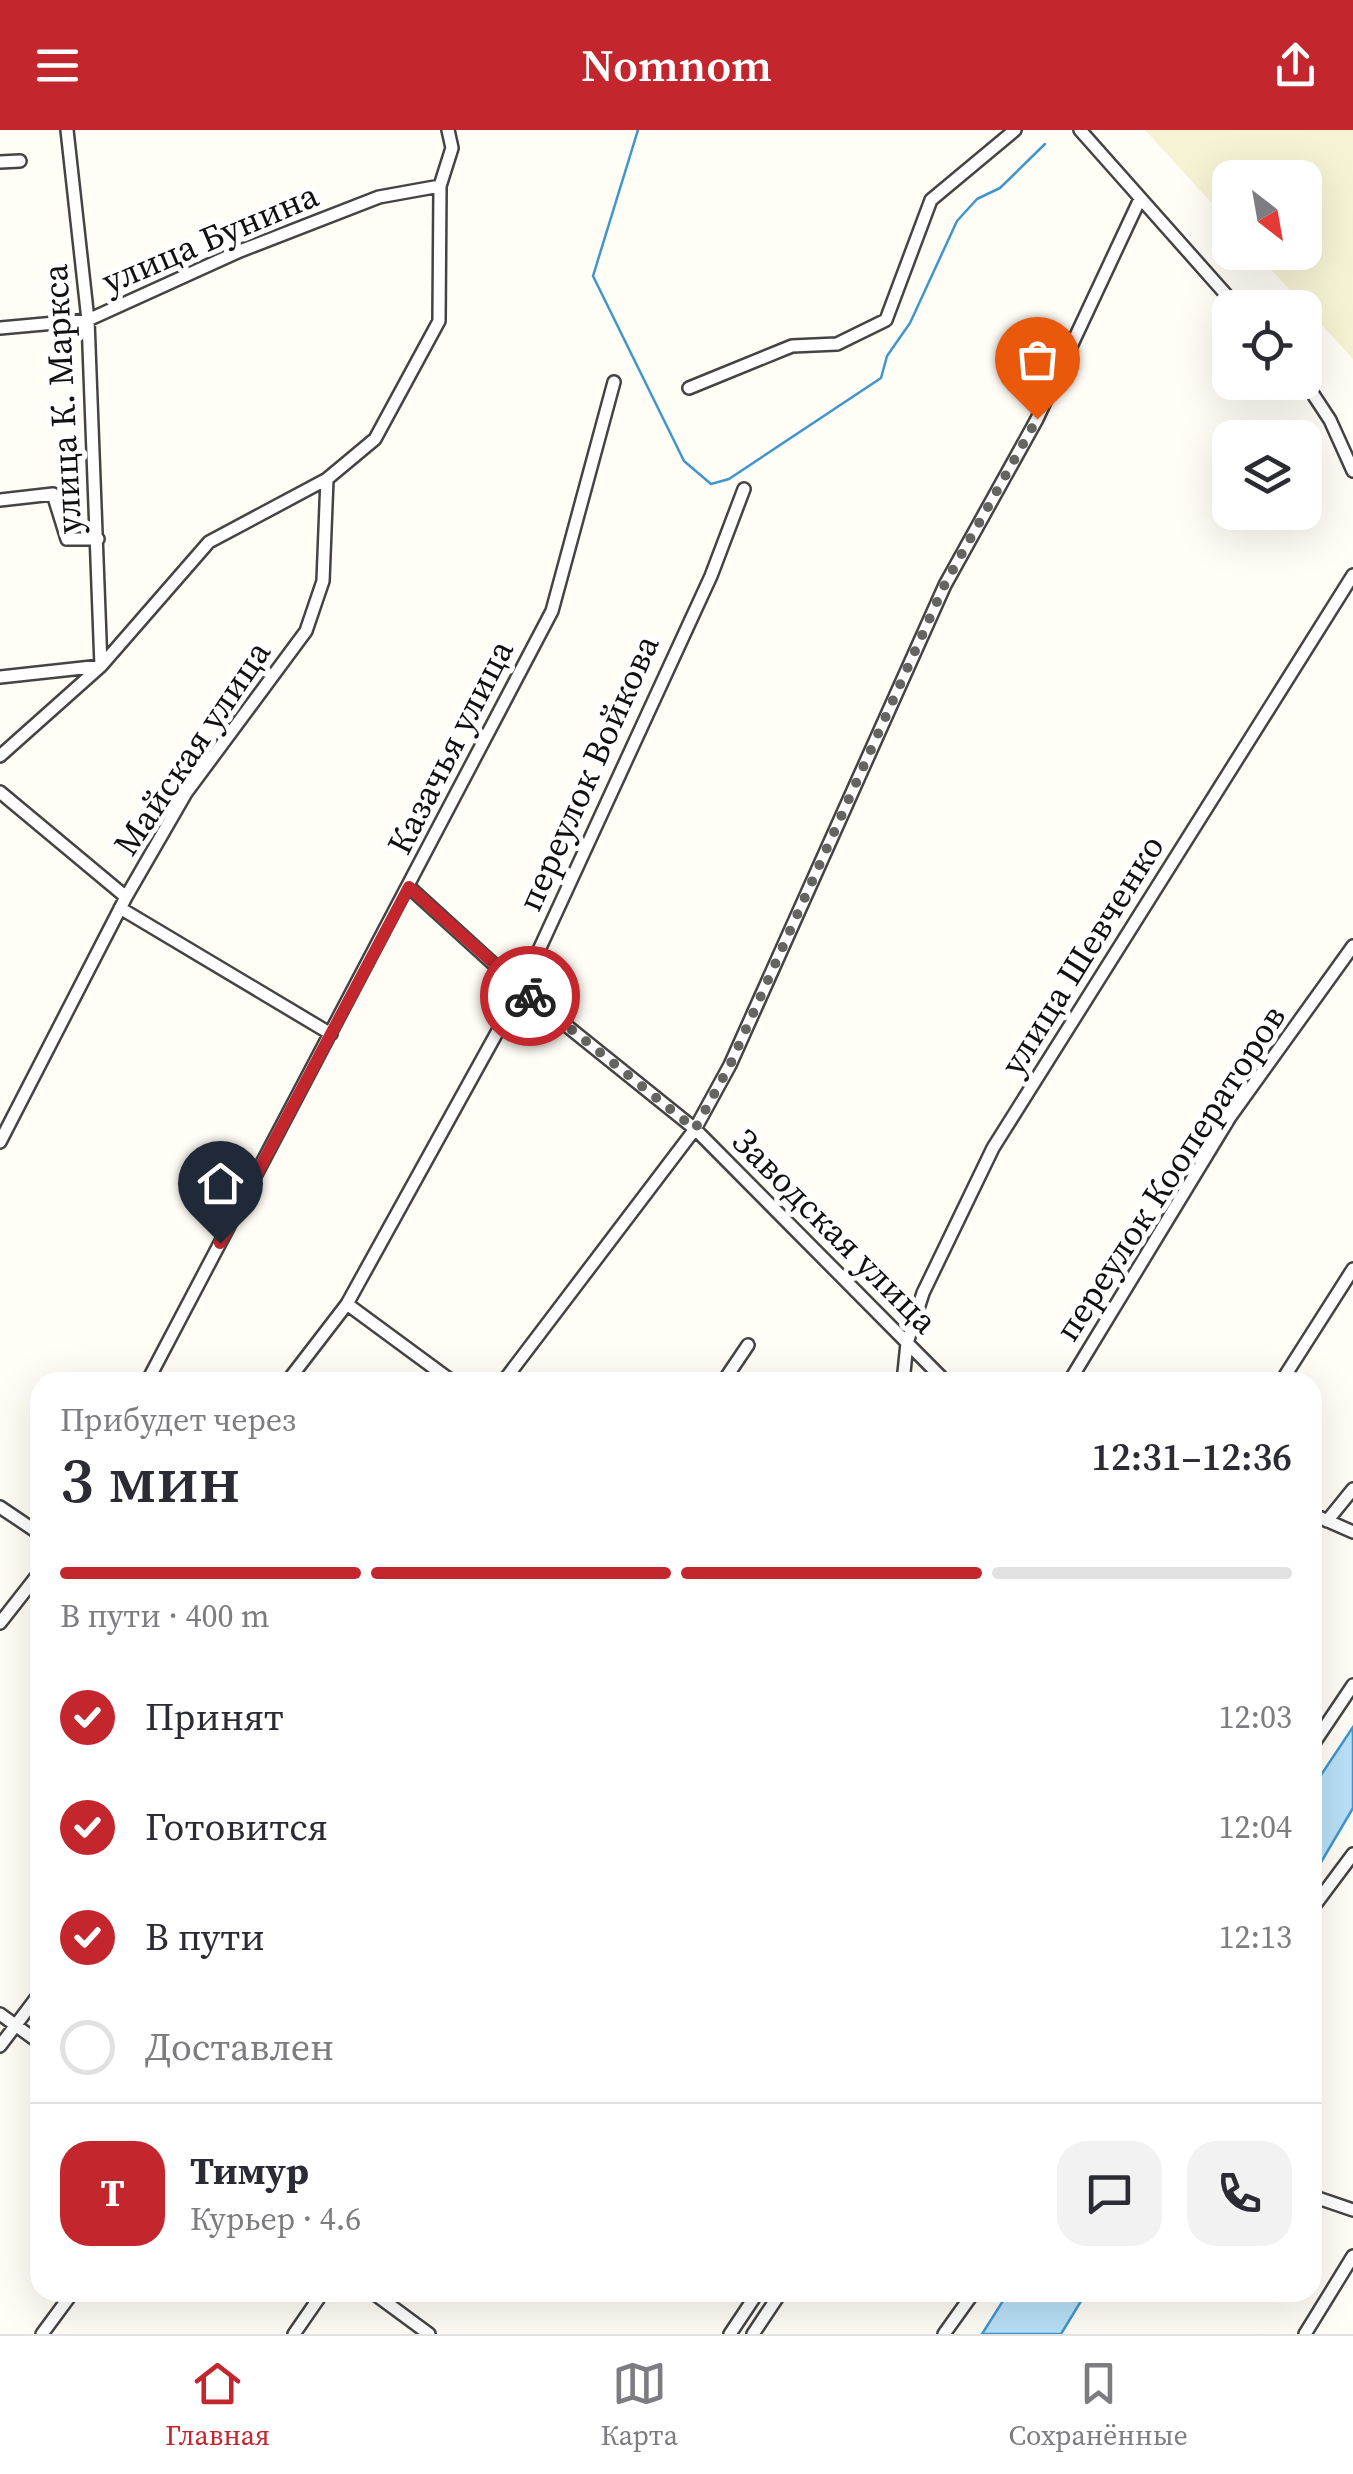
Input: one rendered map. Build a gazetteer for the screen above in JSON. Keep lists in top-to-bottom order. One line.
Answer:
{"streets":{"street":["улица Бунина","улица К. Маркса","Казачья улица","Майская улица","переулок Войкова","улица Шевченко","переулок Кооператоров","Заводская улица"]},"crossings":[["улица Бунина","улица К. Маркса"],["Казачья улица","Заводская улица"],["переулок Войкова","Заводская улица"],["улица Шевченко","Заводская улица"]],"north":"bottom right","page":{"header":"Nomnom","heading":["3 мин","Прибудет через","12:31–12:36"],"panel":["Тимур","Курьер · 4.6"],"bar":"В пути · 400 m","list":[["Принят","12:03"],["Готовится","12:04"],["В пути","12:13"],"Доставлен"],"round":"Т","tabs":["Главная","Карта","Сохранённые"]}}
